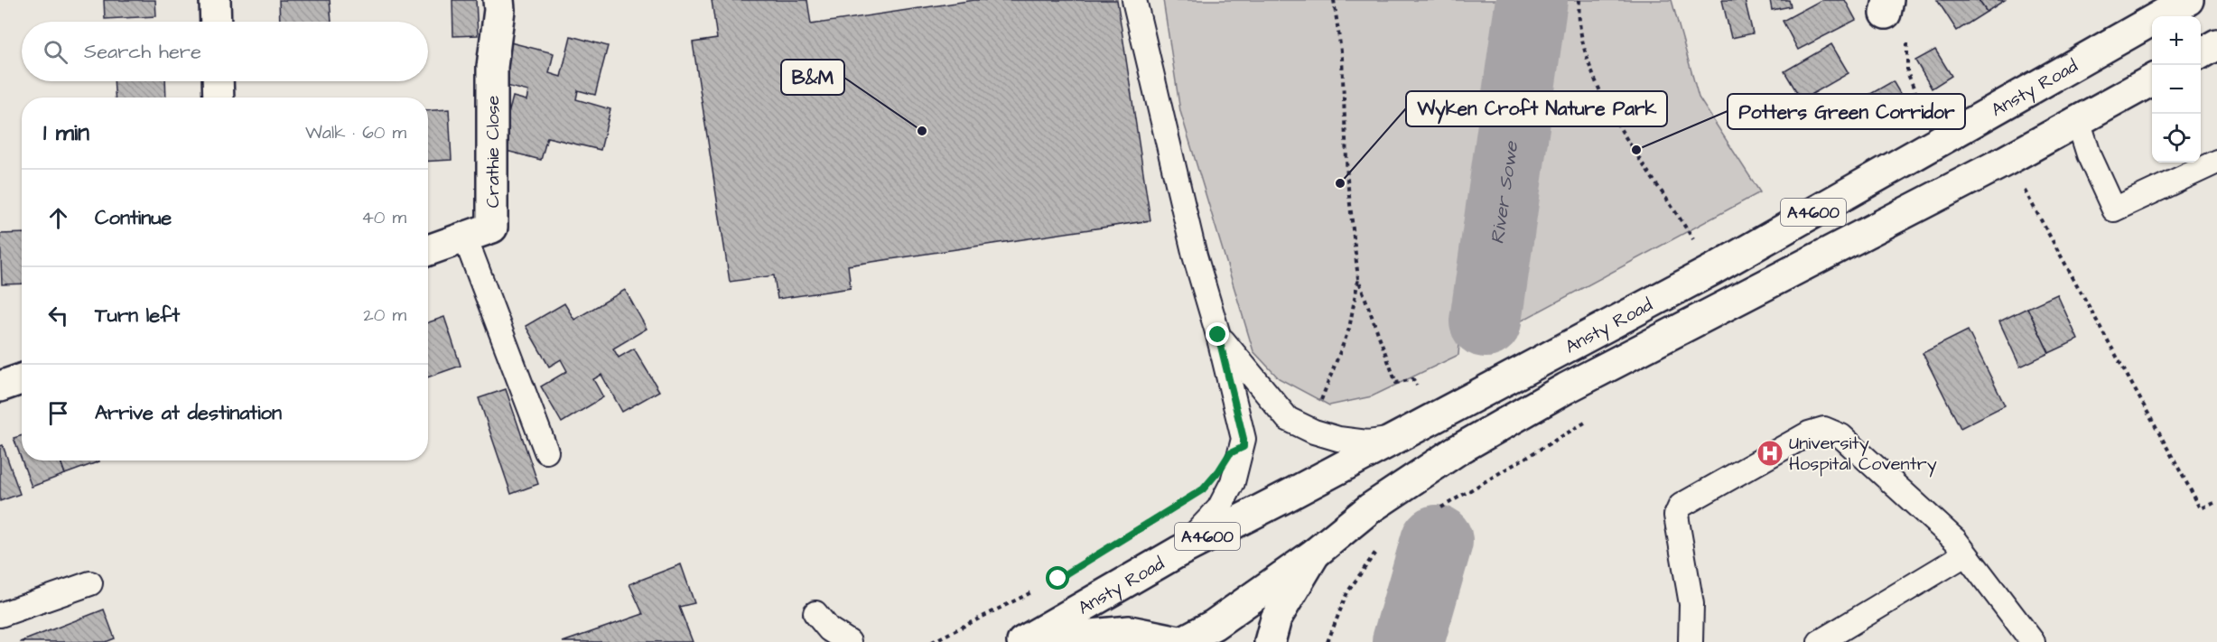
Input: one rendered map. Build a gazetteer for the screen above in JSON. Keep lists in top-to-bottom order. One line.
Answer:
{"streets":{"main road":["Ansty Road","Crathie Close","A4600"]},"crossings":[["Ansty Road","A4600"]],"water":["River Sowe"],"places":{"other":["B&M","Potters Green Corridor","Wyken Croft Nature Park"],"hospital":["University Hospital Coventry"]},"page":{"map_buttons":["+","−"],"search":"Search here","heading":["1 min","Walk · 60 m"],"list":[["Continue","40 m"],["Turn left","20 m"],"Arrive at destination"]}}
